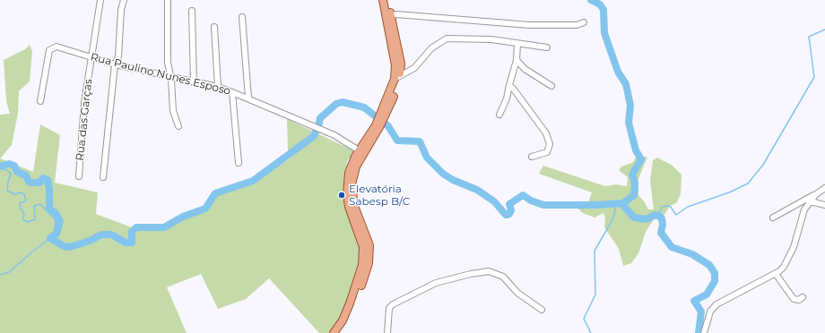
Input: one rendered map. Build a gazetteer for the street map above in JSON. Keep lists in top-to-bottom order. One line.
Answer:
{"streets":{"street":["Rua Paulino Nunes Esposo","Rua das Garças"]},"crossings":[["Rua Paulino Nunes Esposo","Rua das Garças"]],"places":["Elevatória Sabesp B/C"]}
